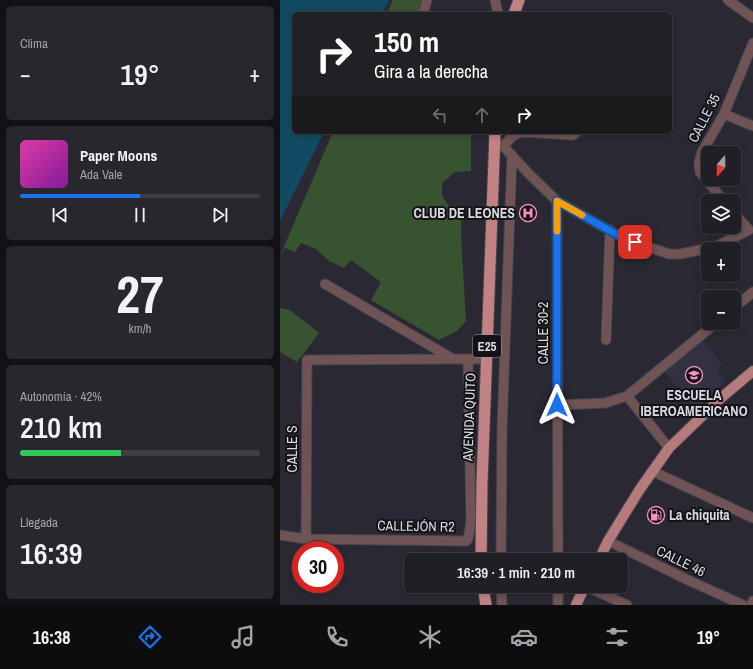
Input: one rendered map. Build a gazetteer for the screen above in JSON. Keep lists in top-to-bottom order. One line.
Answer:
{"streets":{"highway":["E25","AVENIDA QUITO"],"street":["CALLE 35","CALLE 30-2","CALLE S","CALLEJÓN R2","CALLE 46"]},"crossings":[["CALLE S","CALLEJÓN R2"]],"places":{"hospital":["CLUB DE LEONES"],"school or university":["ESCUELA IBEROAMERICANO"],"fuel station":["La chiquita"]},"north":"bottom","page":{"tile":["Clima",["27","km/h"],["Autonomía · 42%","210 km"],["Llegada","16:39"]],"turn":["150 m","Gira a la derecha"],"heat":["−","19°","+"],"song":["Paper Moons","Ada Vale"],"map_buttons":["+","−"],"limit":"30","trip":"16:39 · 1 min · 210 m","tabs":["16:38","19°"]}}
